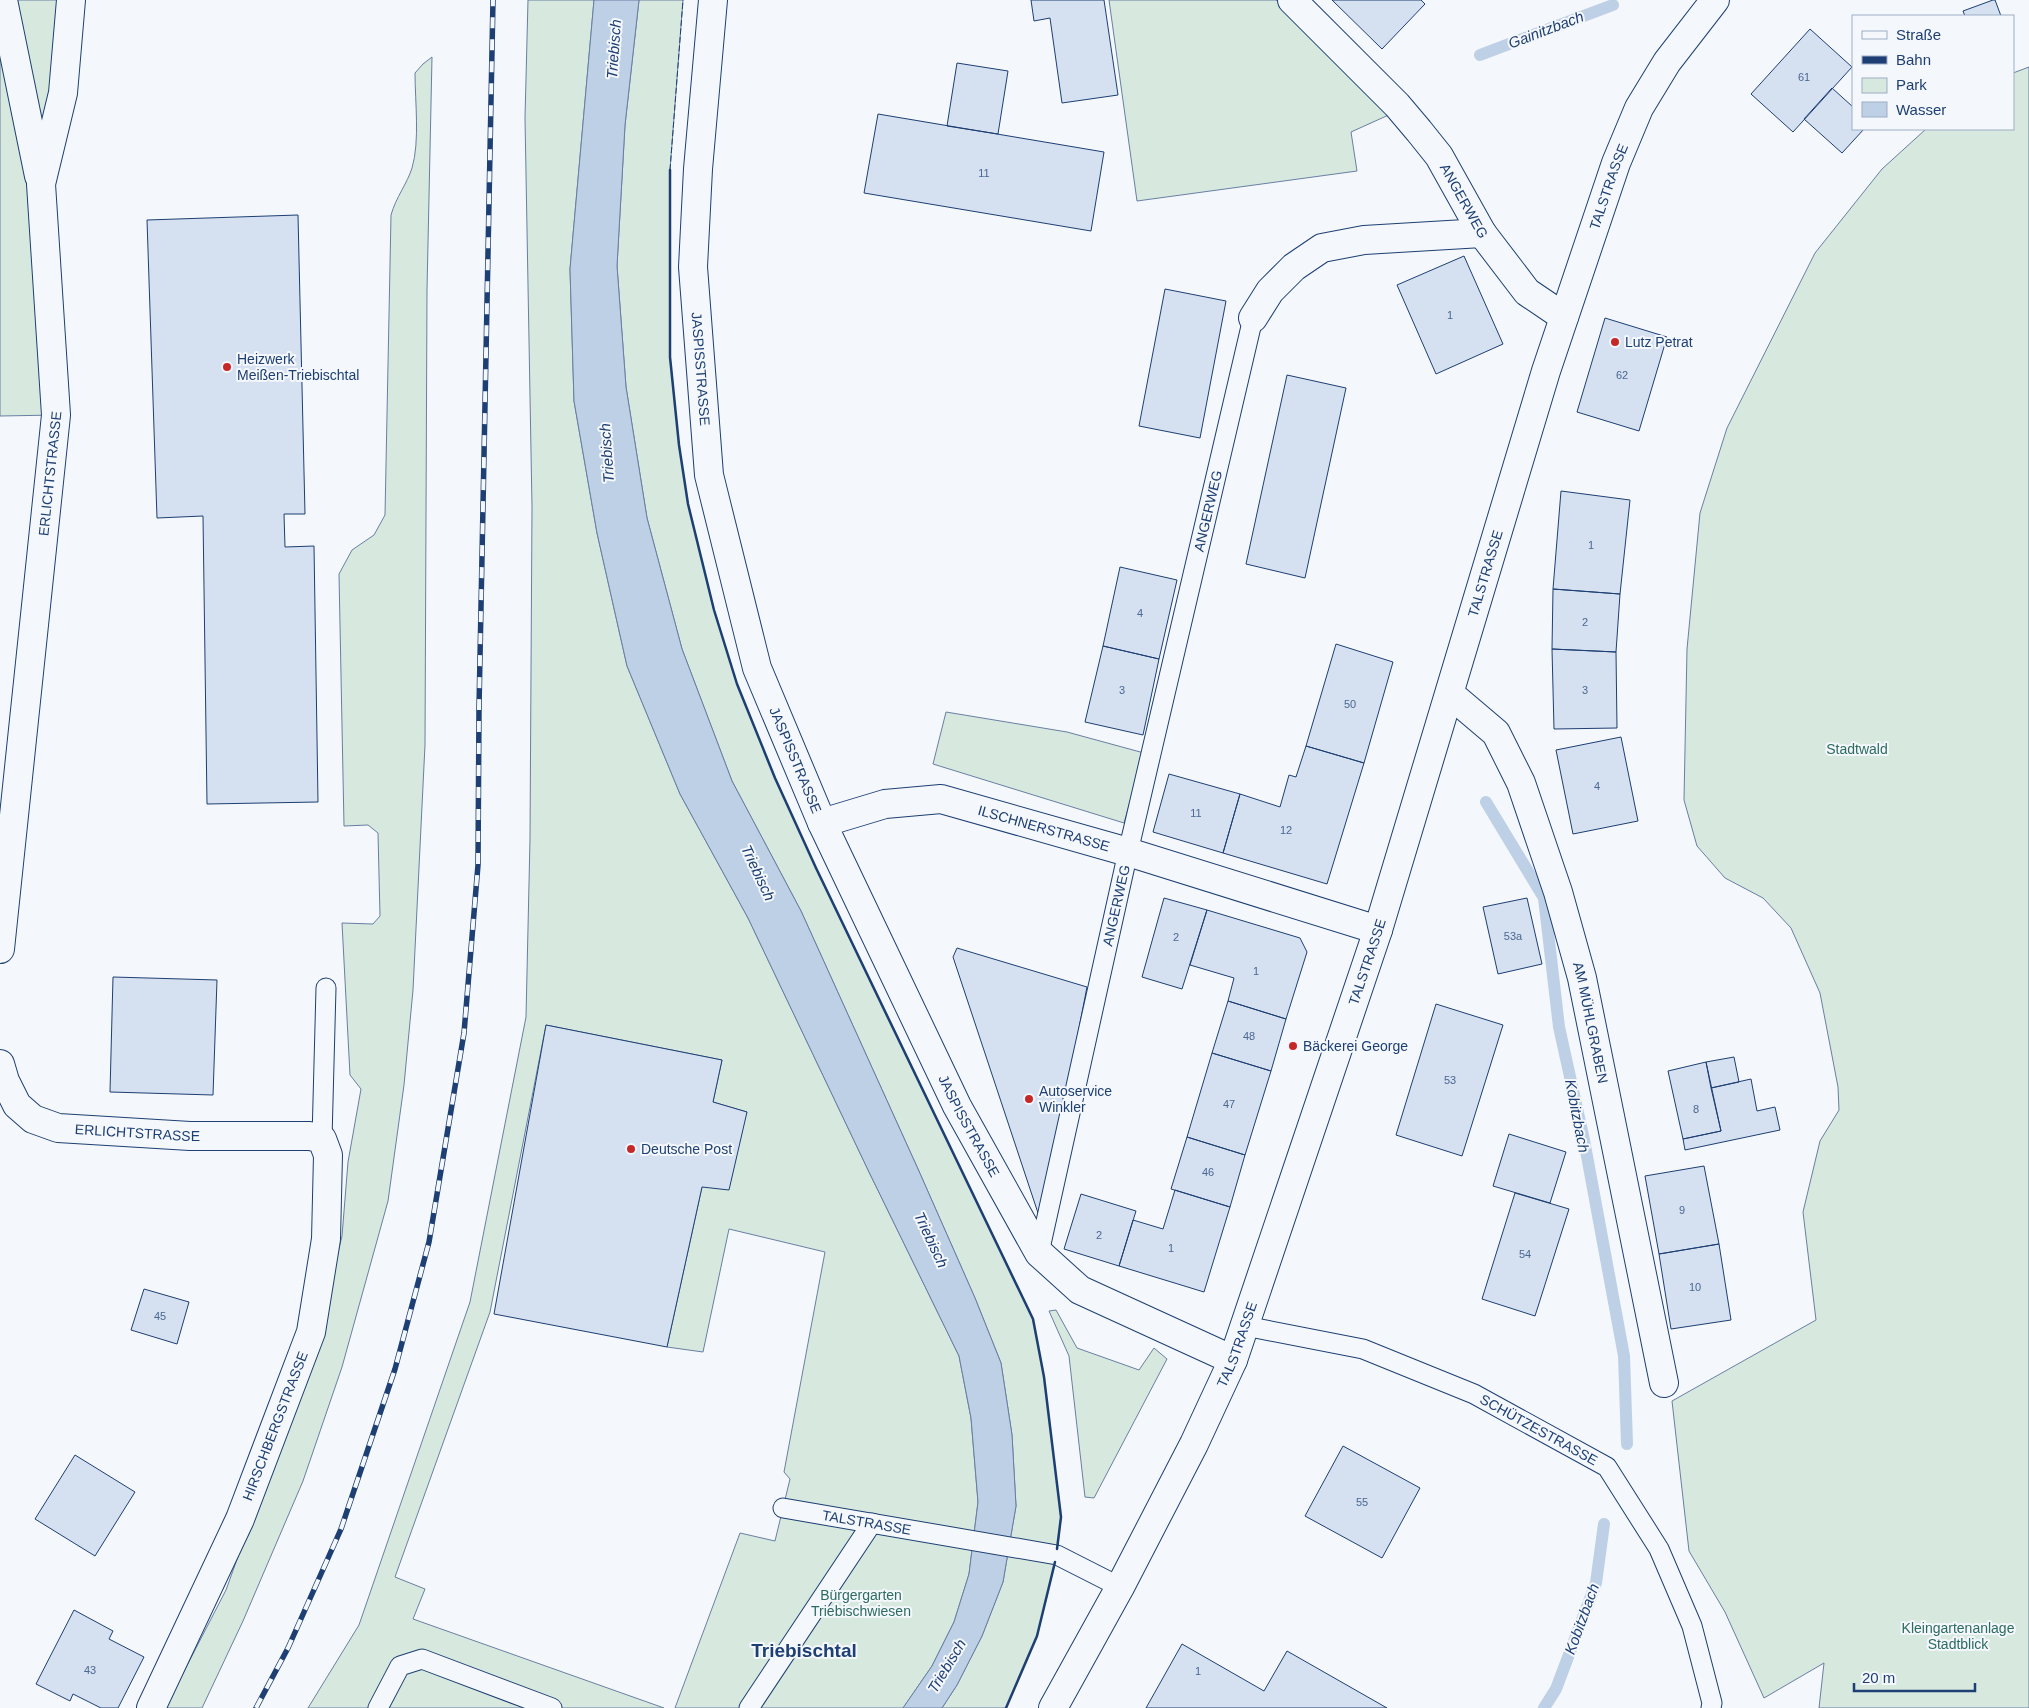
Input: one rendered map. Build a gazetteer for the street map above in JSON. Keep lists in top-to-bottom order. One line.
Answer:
{"streets":{"street":["TALSTRASSE","ANGERWEG","JASPISSTRASSE","ERLICHTSTRASSE","ILSCHNERSTRASSE","AM MÜHLGRABEN","HIRSCHBERGSTRASSE"],"lane":["SCHÜTZESTRASSE"]},"crossings":[["TALSTRASSE","JASPISSTRASSE"],["TALSTRASSE","ILSCHNERSTRASSE"],["TALSTRASSE","AM MÜHLGRABEN"],["TALSTRASSE","SCHÜTZESTRASSE"],["ANGERWEG","JASPISSTRASSE"],["ANGERWEG","ILSCHNERSTRASSE"],["JASPISSTRASSE","ILSCHNERSTRASSE"],["ERLICHTSTRASSE","HIRSCHBERGSTRASSE"]],"districts":["Triebischtal"],"water":["Gainitzbach","Triebisch","Kobitzbach"],"parks":["Stadtwald","Bürgergarten Triebischwiesen","Kleingartenanlage Stadtblick"],"places":["Lutz Petrat","Heizwerk Meißen-Triebischtal","Bäckerei George","Autoservice Winkler","Deutsche Post"],"house_numbers":["61","11","1","62","1","4","2","3","3","50","4","11","12","53a","2","1","48","53","47","8","46","9","2","1","54","10","45","55","43","1"],"legend":["Straße","Bahn","Park","Wasser"],"scale_bar":"20 m"}
